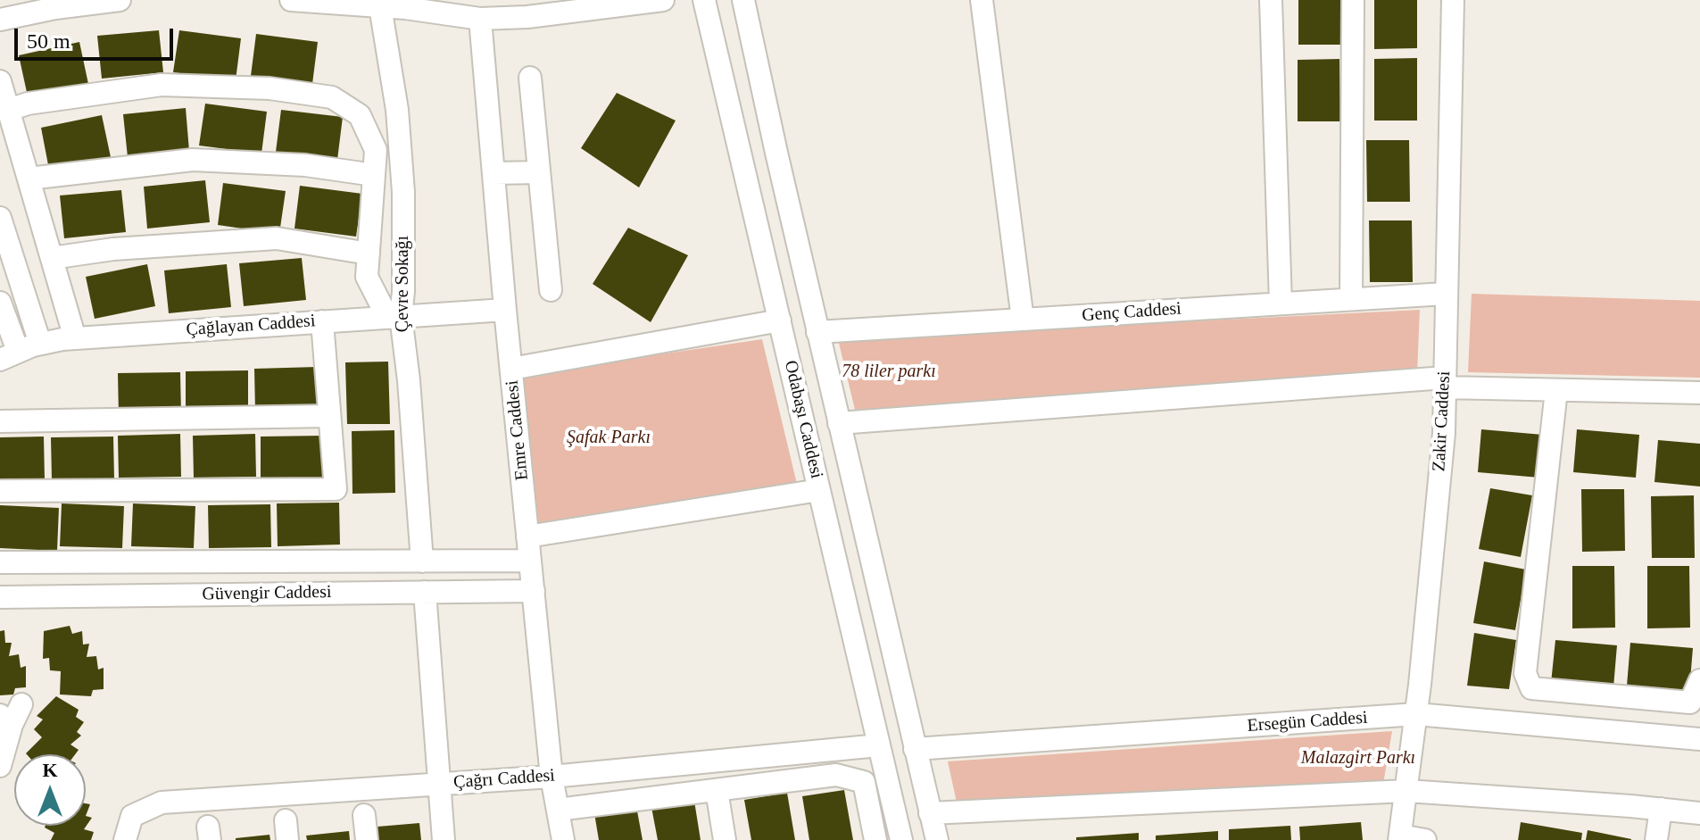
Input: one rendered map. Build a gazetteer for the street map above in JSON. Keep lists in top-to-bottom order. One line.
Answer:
{"streets":{"street":["Çevre Sokağı","Genç Caddesi","Çağlayan Caddesi","Odabaşı Caddesi","Zakir Caddesi","Emre Caddesi","Güvengir Caddesi","Ersegün Caddesi","Çağrı Caddesi"]},"crossings":[["Çevre Sokağı","Çağlayan Caddesi"],["Çevre Sokağı","Güvengir Caddesi"],["Genç Caddesi","Odabaşı Caddesi"],["Genç Caddesi","Zakir Caddesi"],["Çağlayan Caddesi","Emre Caddesi"],["Odabaşı Caddesi","Ersegün Caddesi"],["Odabaşı Caddesi","Çağrı Caddesi"],["Zakir Caddesi","Ersegün Caddesi"],["Emre Caddesi","Güvengir Caddesi"],["Emre Caddesi","Çağrı Caddesi"]],"parks":["78 liler parkı","Şafak Parkı","Malazgirt Parkı"],"scale_bar":"50 m","north":"top"}
